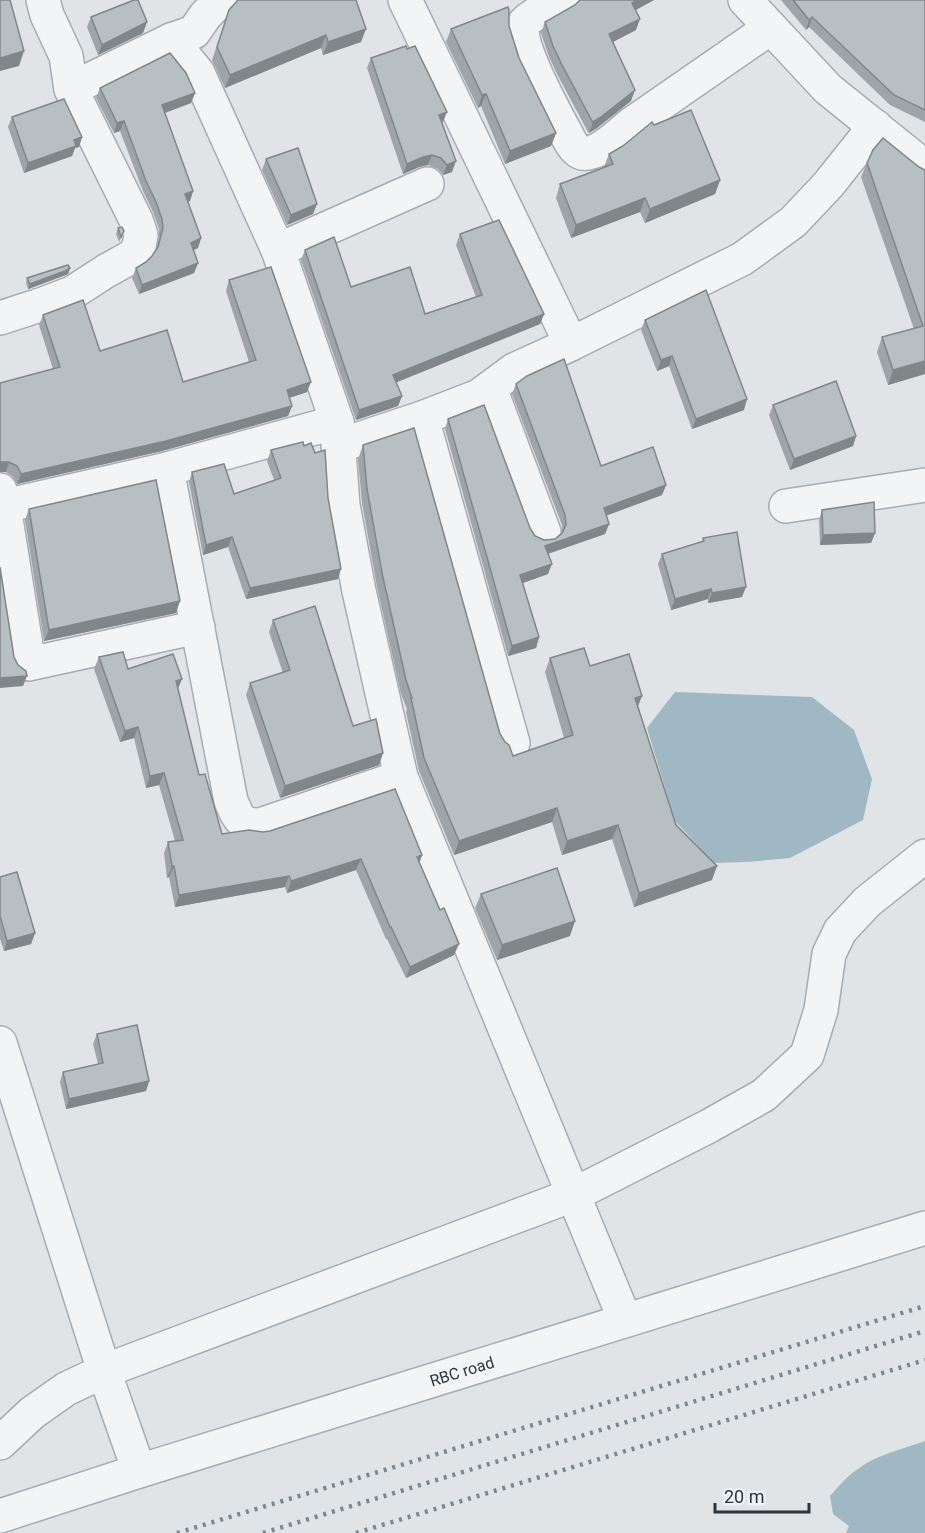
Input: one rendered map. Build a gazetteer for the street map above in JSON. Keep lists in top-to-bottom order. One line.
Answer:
{"streets":{"street":["RBC road"]},"scale_bar":"20 m"}
